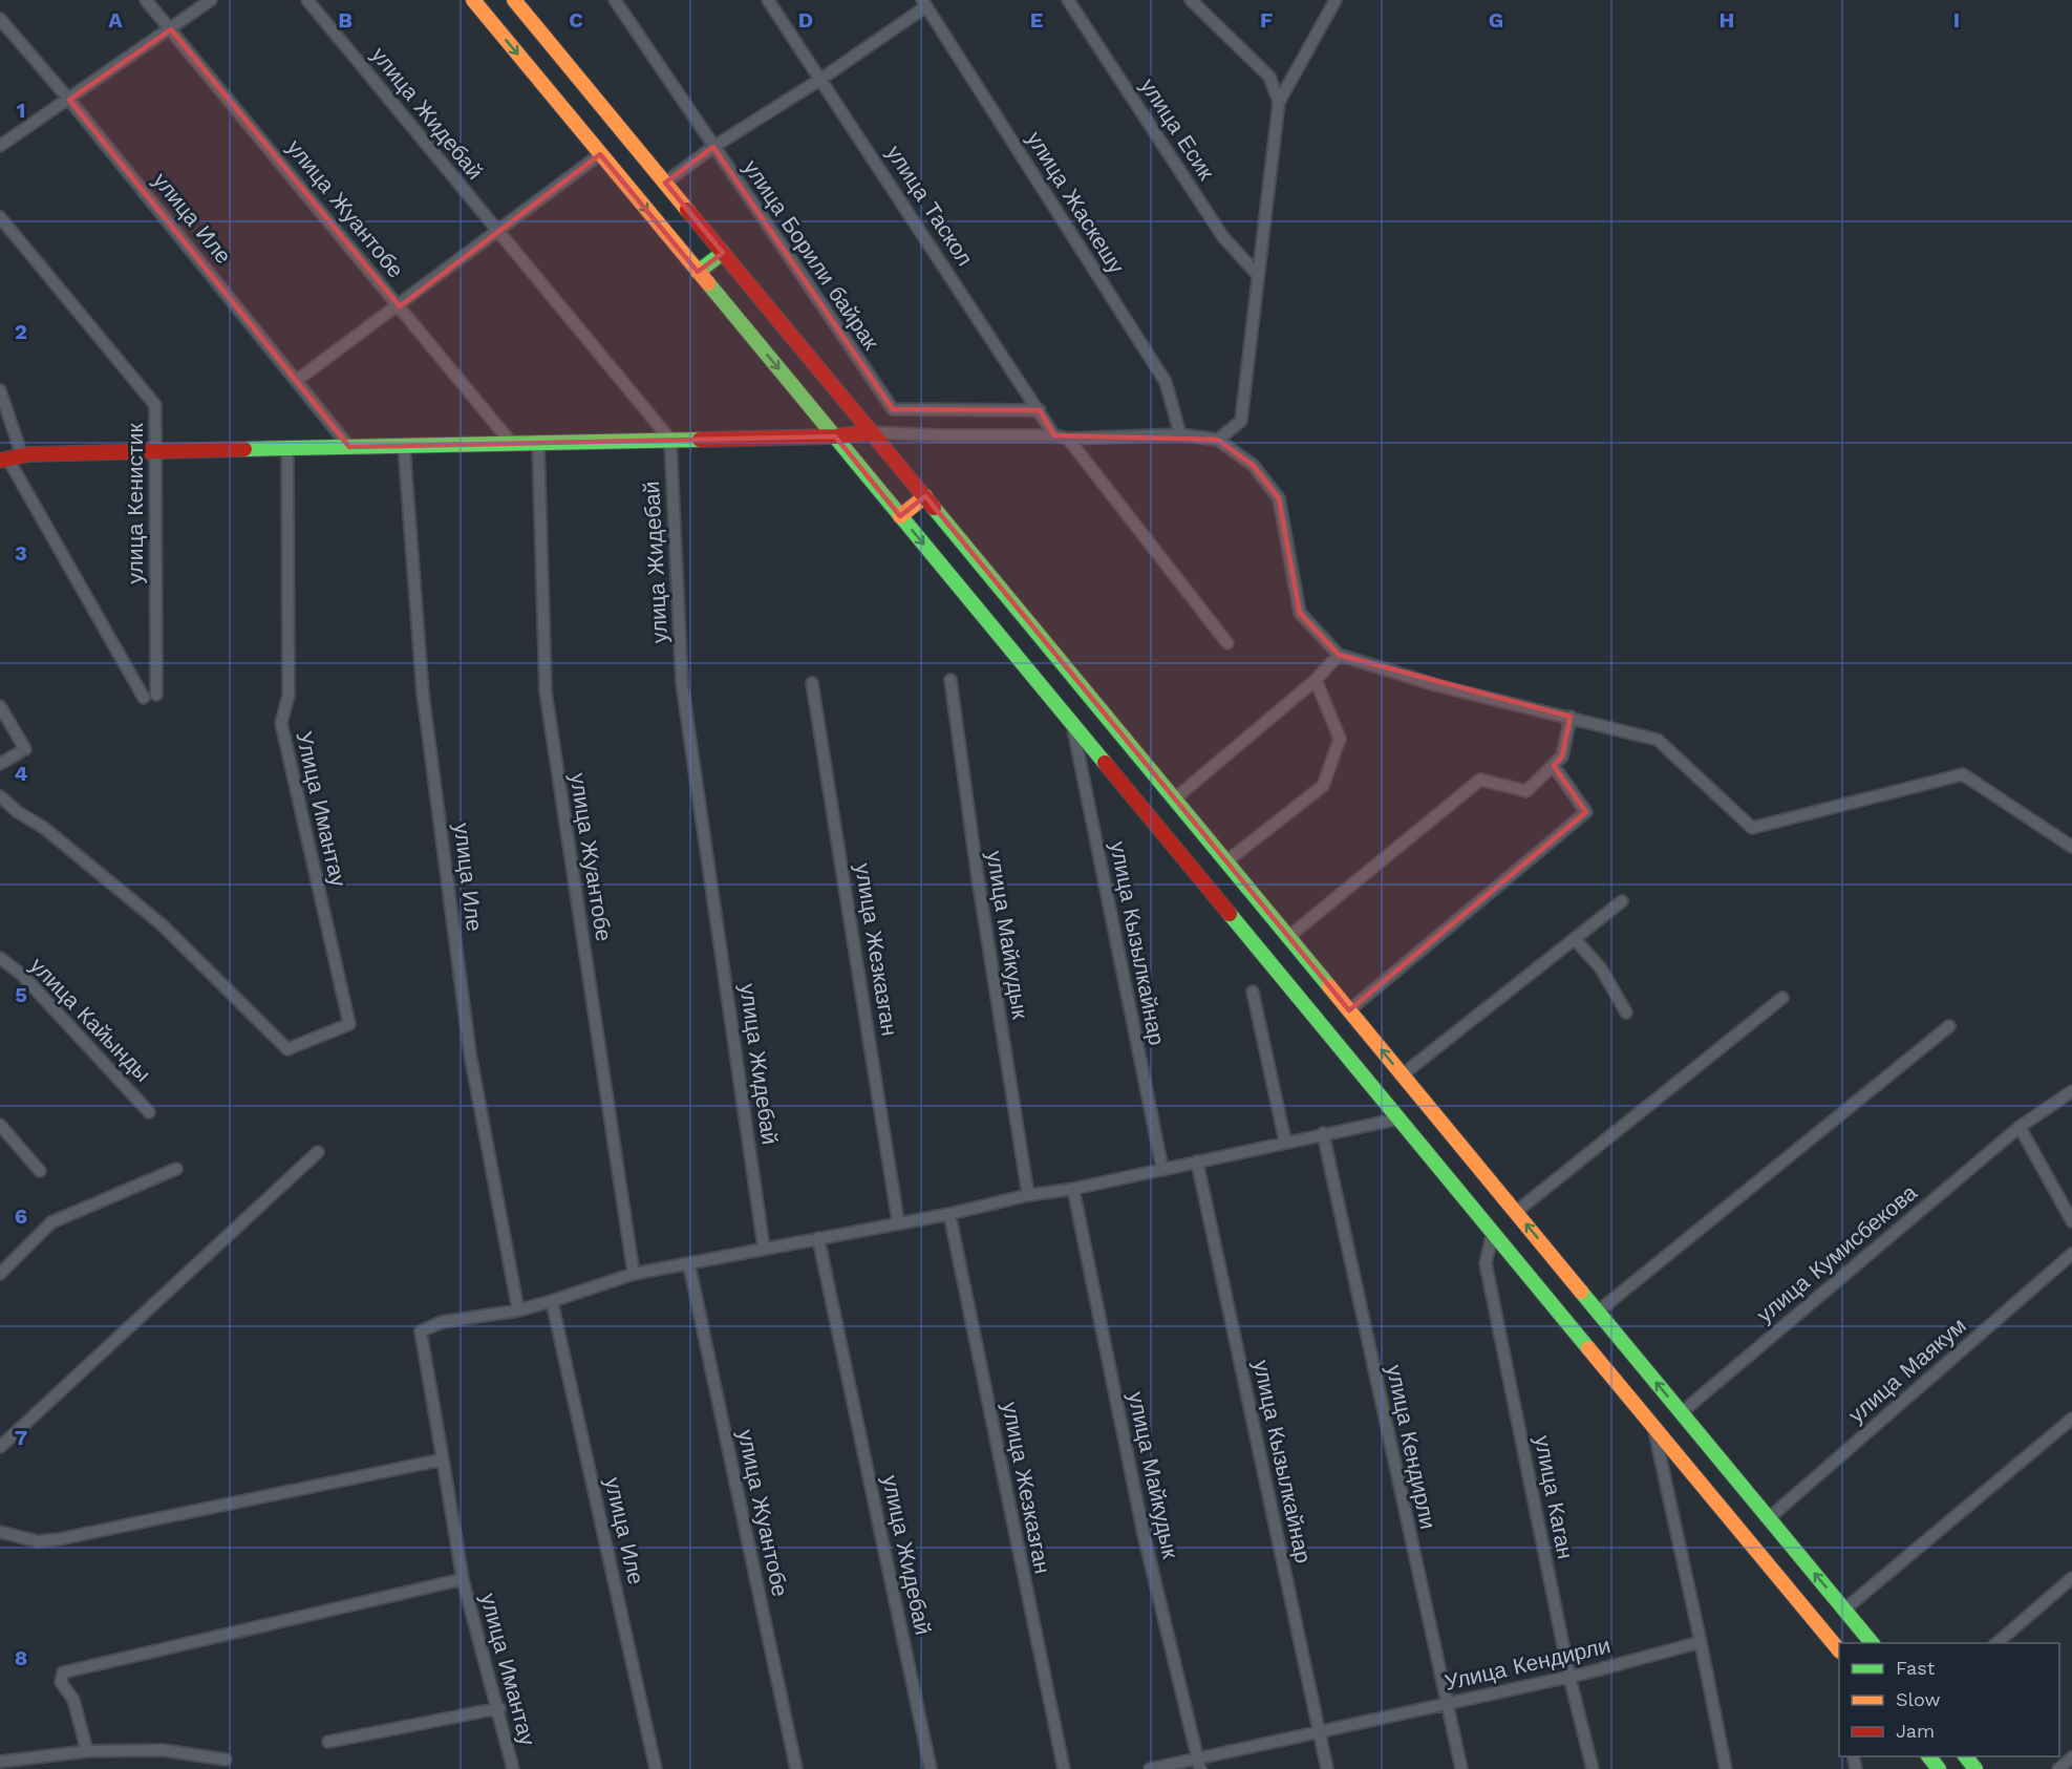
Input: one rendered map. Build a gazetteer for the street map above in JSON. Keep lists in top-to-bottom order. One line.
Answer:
{"streets":{"street":["улица Жидебай","улица Есик","улица Жаскешу","улица Таскол","улица Жуантобе","улица Иле","улица Борили байрак","улица Кенистик","Улица Имантау","улица Майкудык","улица Кызылкайнар","улица Жезказган","улица Кайынды","улица Кумисбекова","улица Маякум","улица Кендирли","улица Каган","Улица Кендирли","улица Имантау"]},"crossings":[["улица Таскол","улица Борили байрак"],["улица Иле","улица Имантау"],["улица Майкудык","Улица Кендирли"],["улица Кызылкайнар","Улица Кендирли"],["улица Кендирли","Улица Кендирли"],["улица Каган","Улица Кендирли"]],"legend":["Fast","Slow","Jam"],"grid":{"columns":["A","B","C","D","E","F","G","H","I"],"rows":["1","2","3","4","5","6","7","8"]}}
